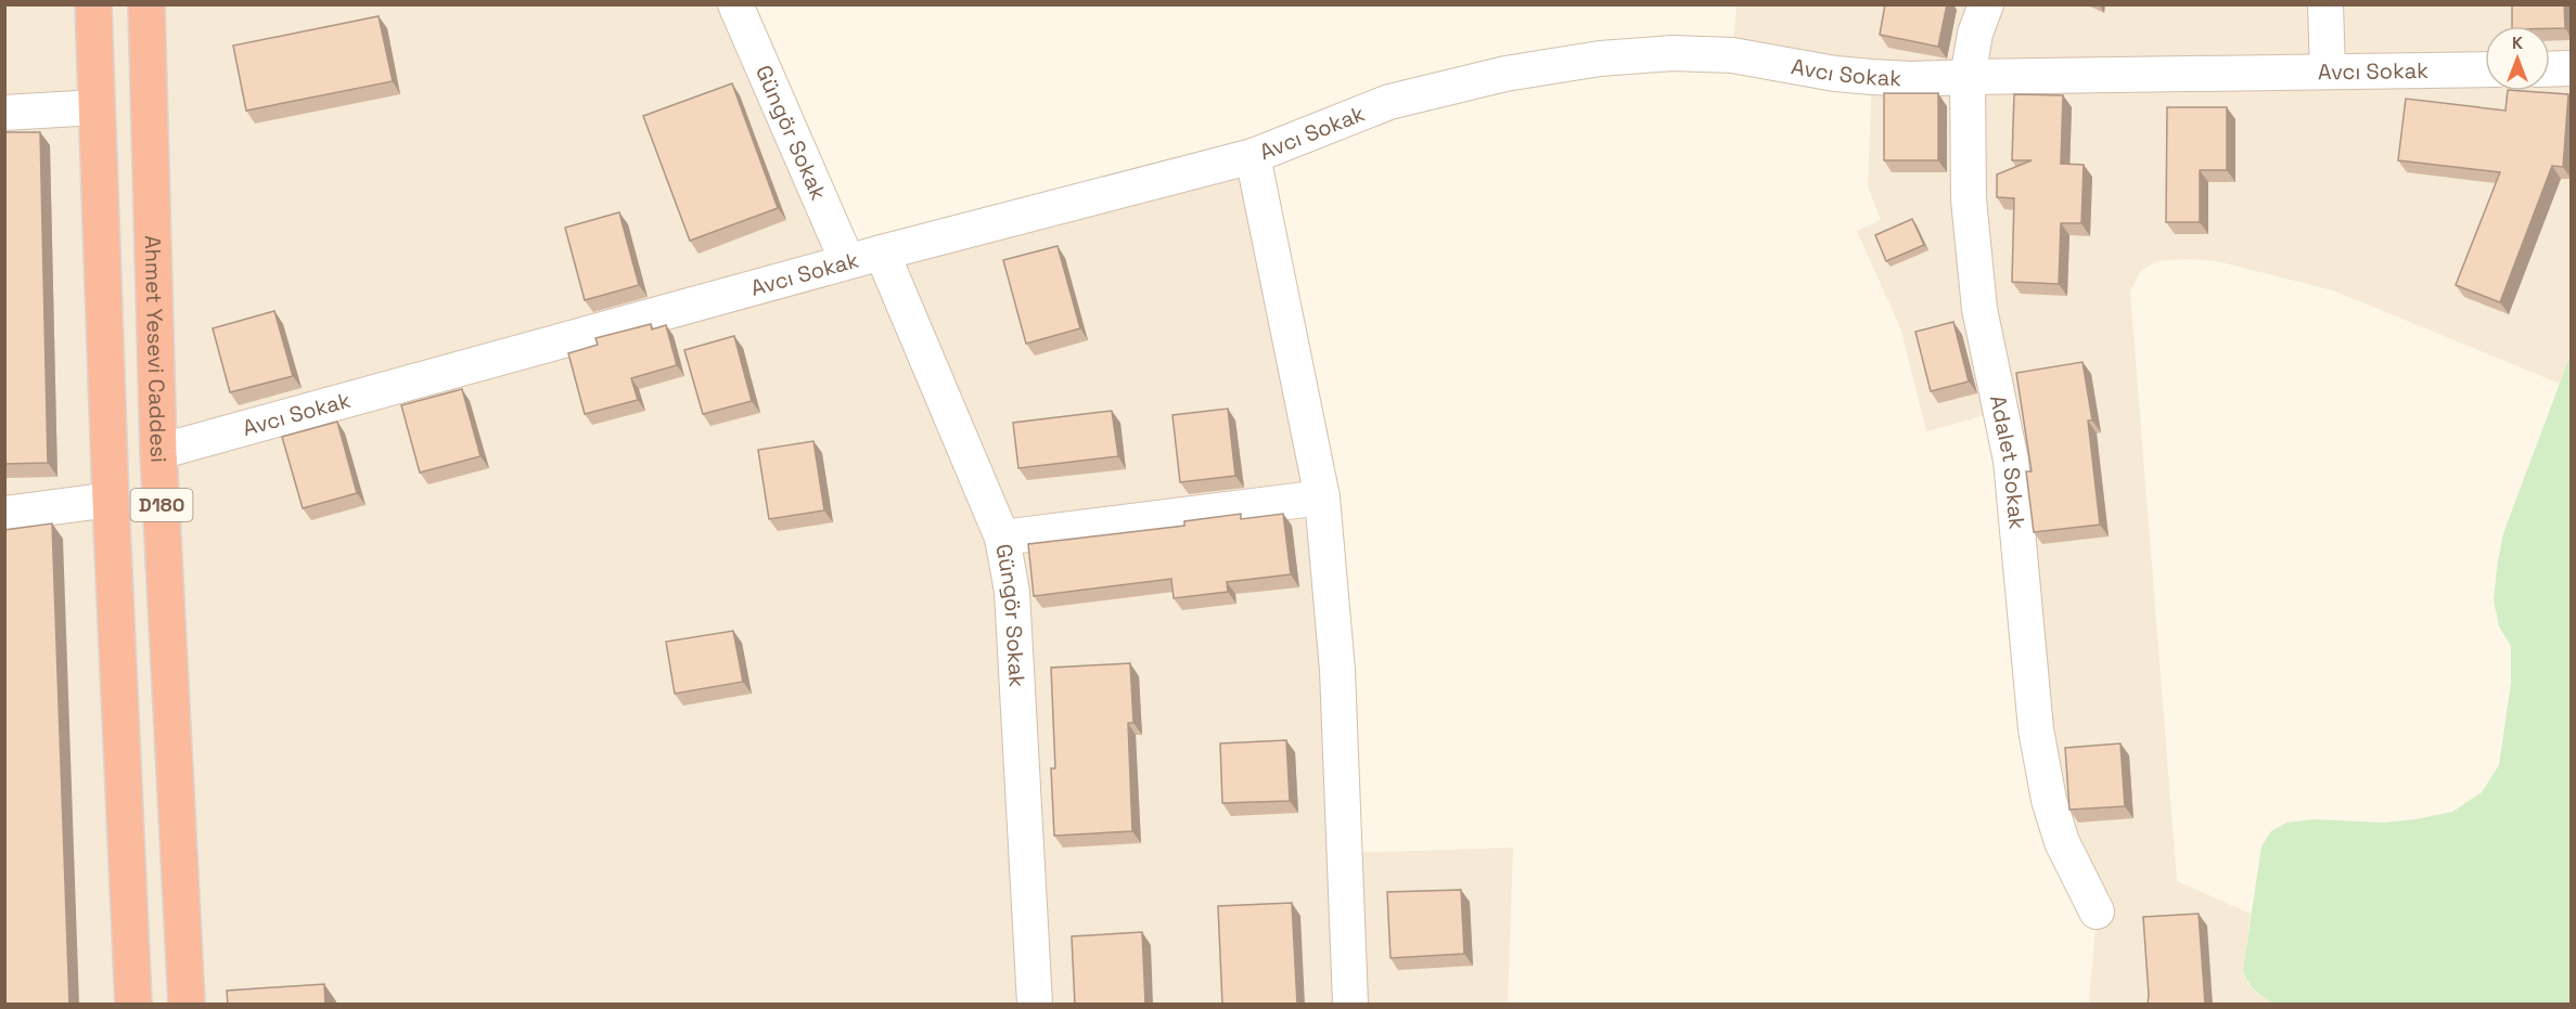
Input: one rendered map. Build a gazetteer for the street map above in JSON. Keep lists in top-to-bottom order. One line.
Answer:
{"streets":{"highway":["Ahmet Yesevi Caddesi","D180"],"street":["Avcı Sokak","Güngör Sokak","Adalet Sokak"]},"crossings":[["Avcı Sokak","Güngör Sokak"],["Avcı Sokak","Ahmet Yesevi Caddesi"],["Avcı Sokak","Adalet Sokak"]],"north":"top"}
